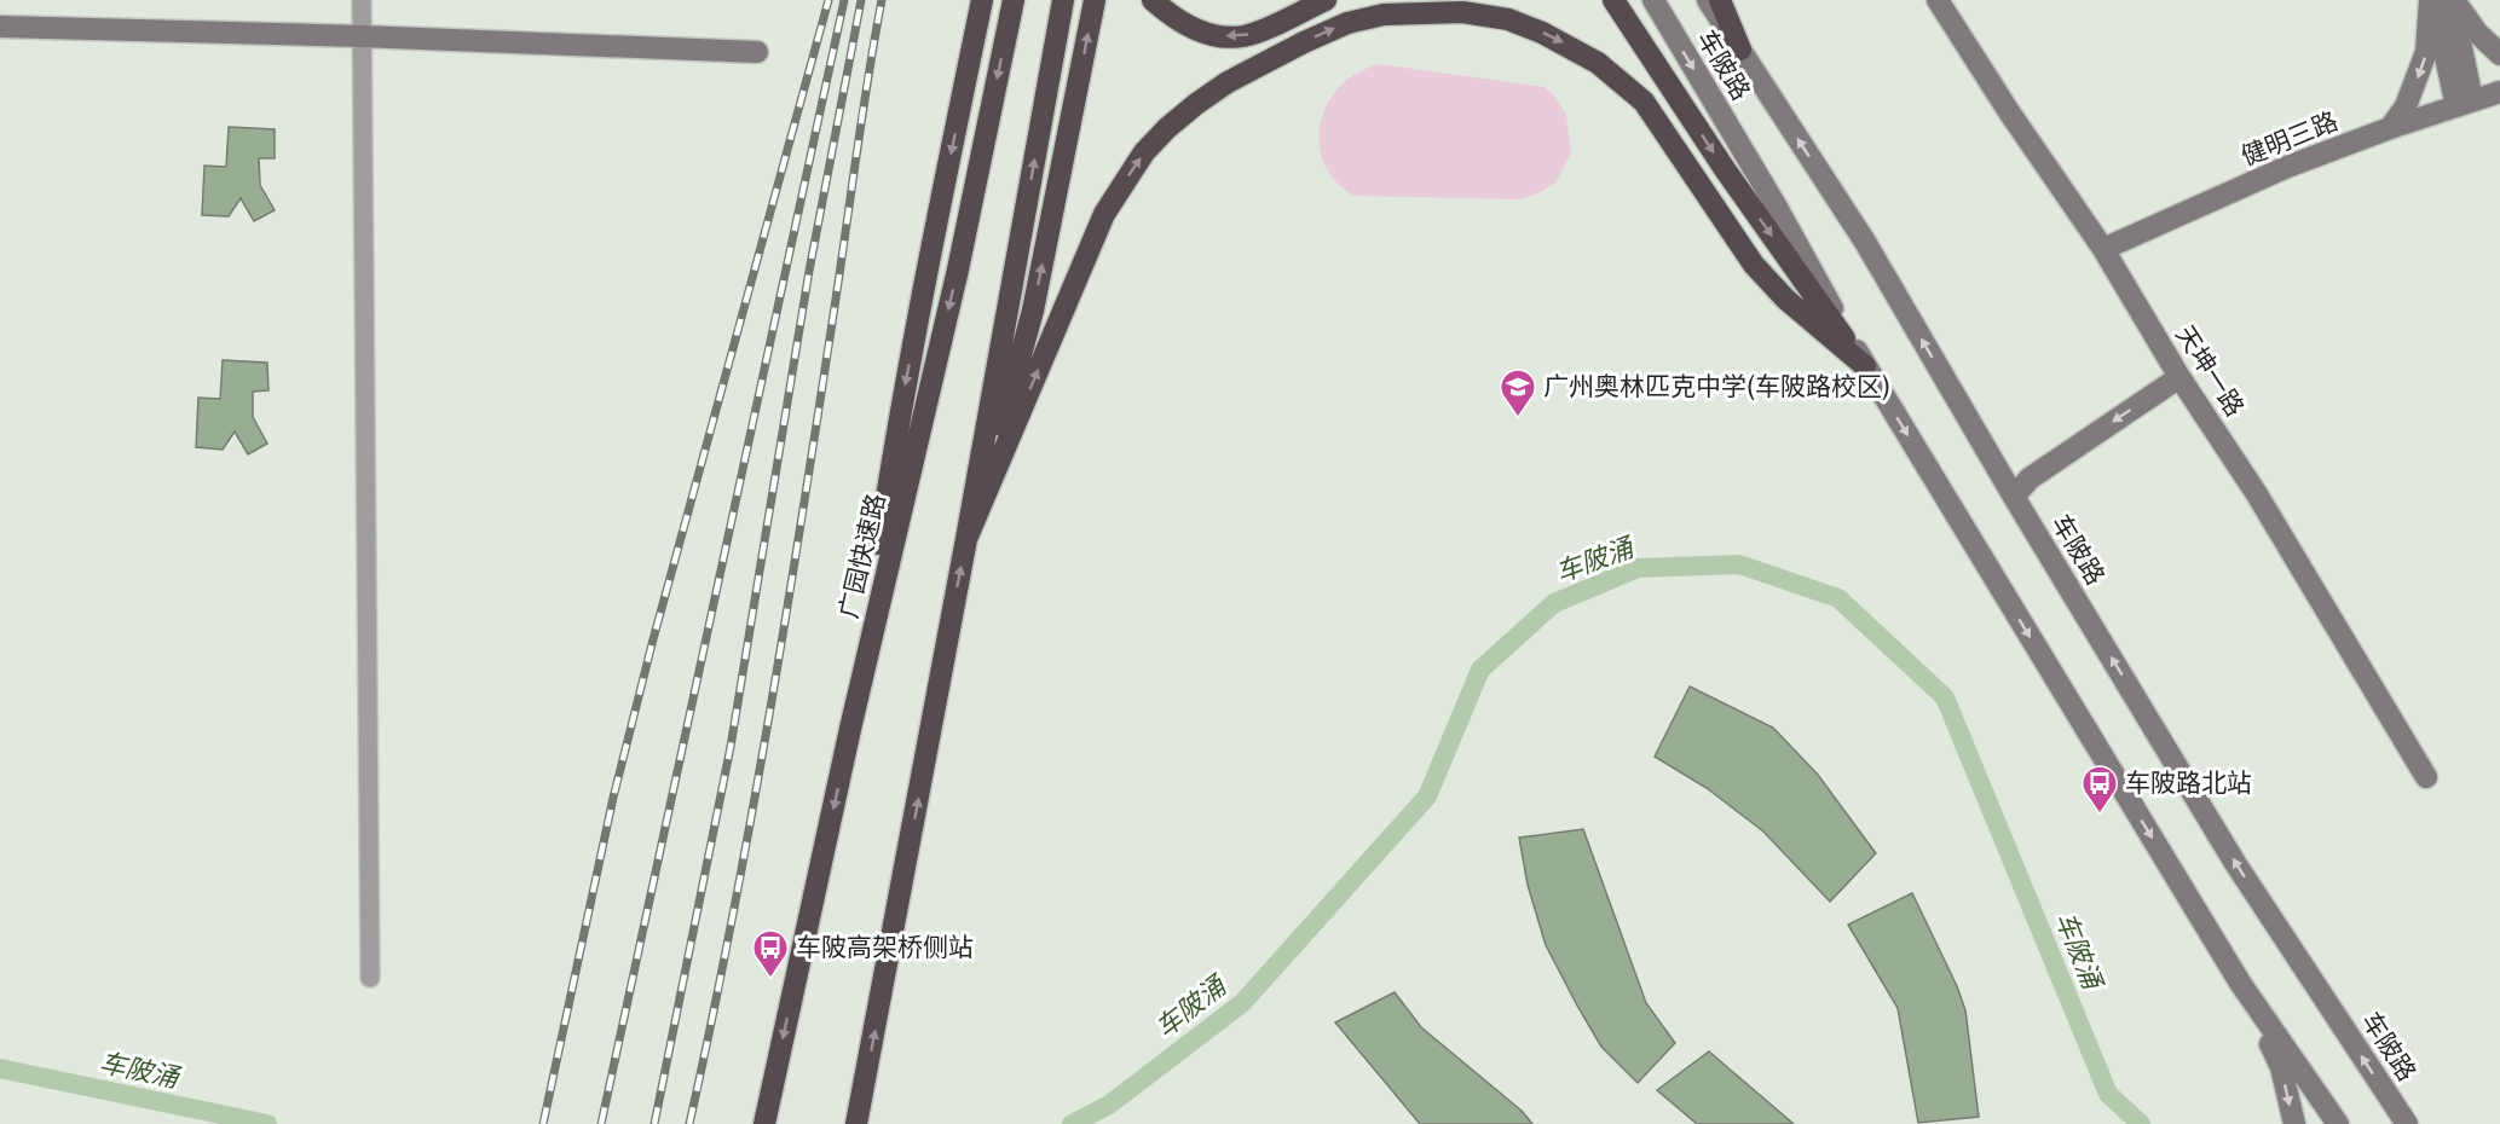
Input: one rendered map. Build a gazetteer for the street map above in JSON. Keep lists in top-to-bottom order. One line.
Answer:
{"streets":{"highway":["广园快速路"],"street":["车陂路","健明三路","天坤一路"]},"crossings":[["健明三路","天坤一路"]],"water":["车陂涌"],"places":{"school or university":["广州奥林匹克中学(车陂路校区)"],"bus stop":["车陂路北站","车陂高架桥侧站"]}}
